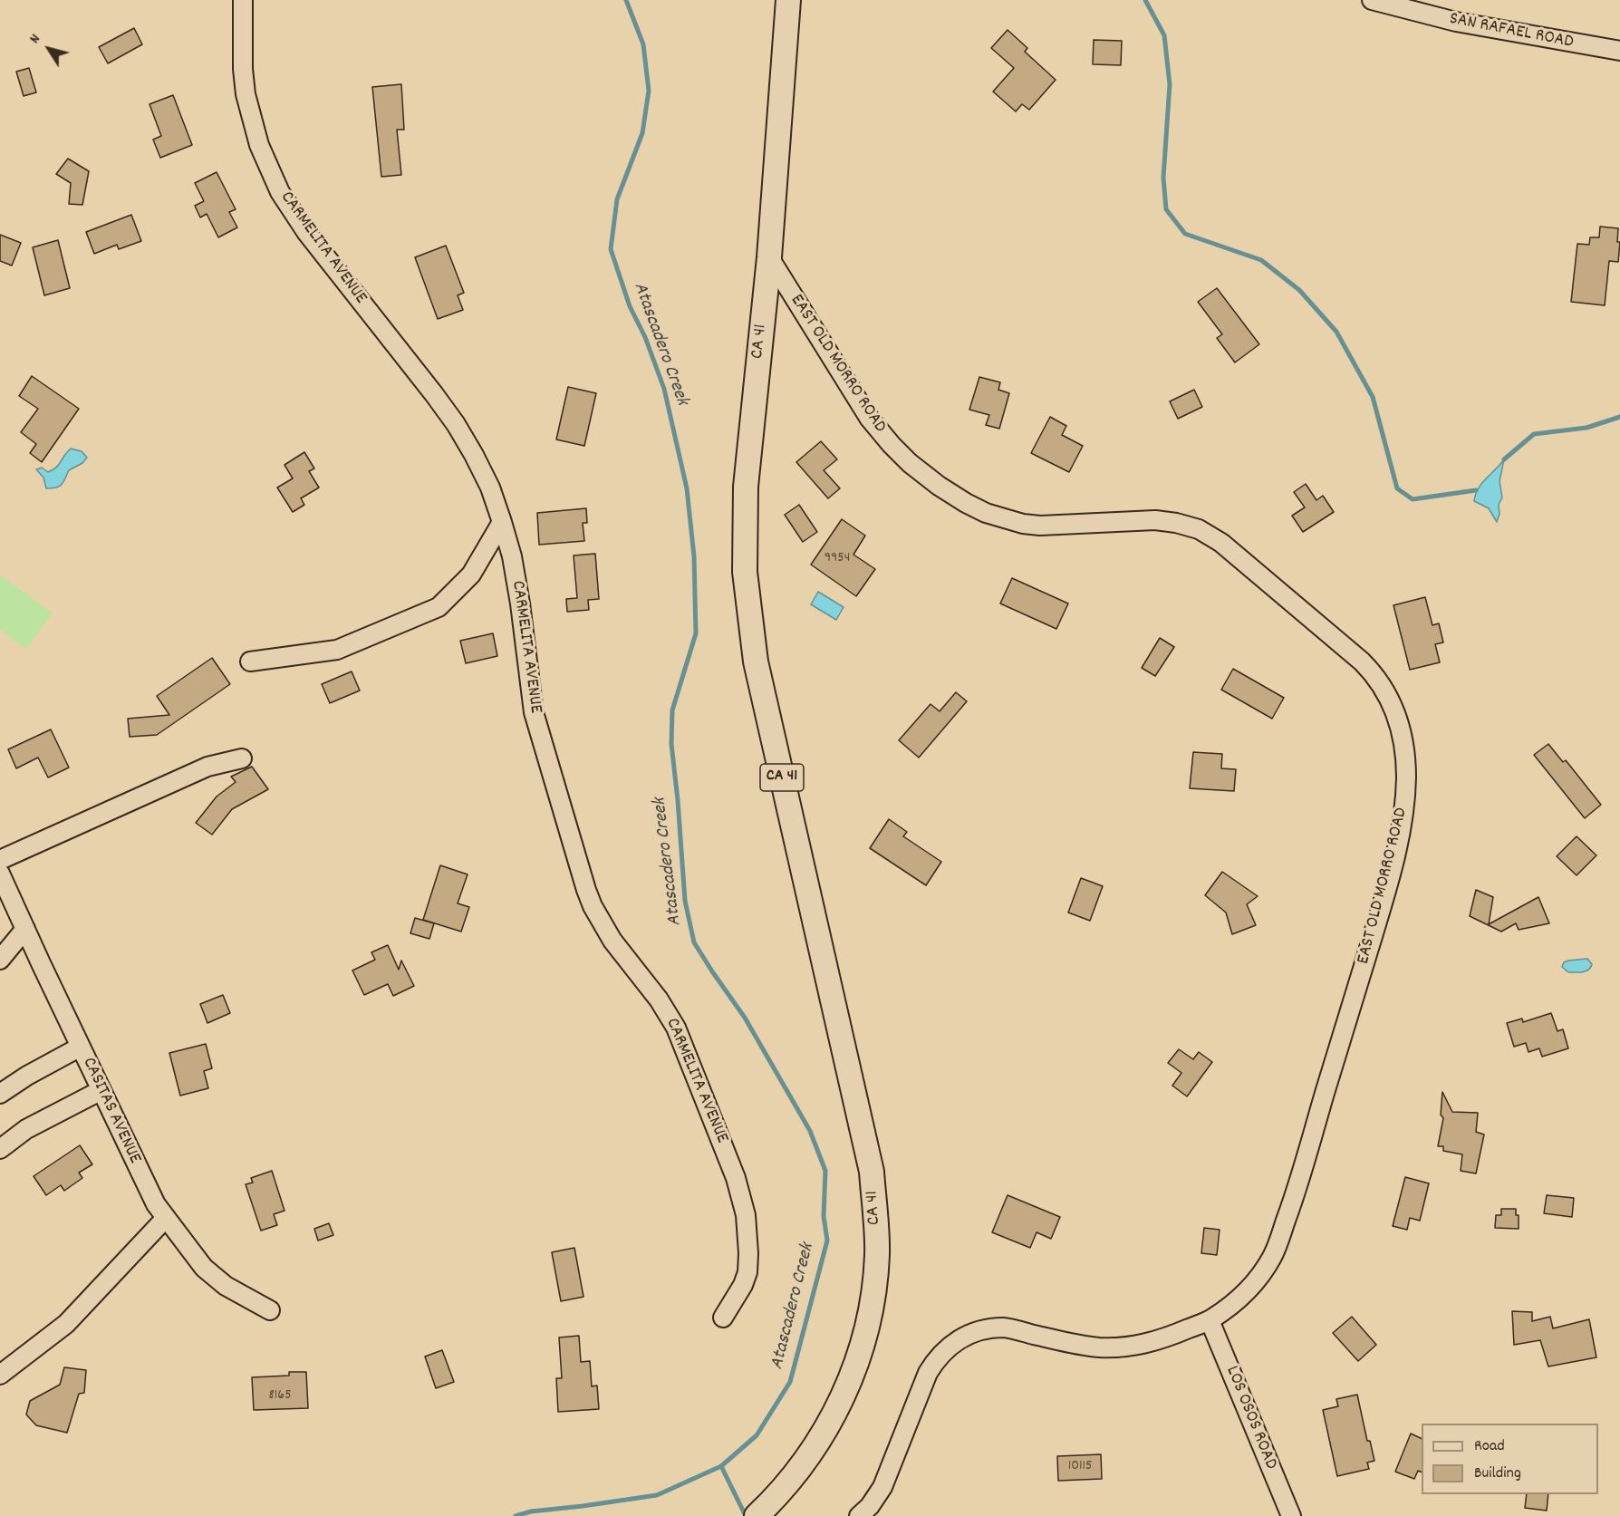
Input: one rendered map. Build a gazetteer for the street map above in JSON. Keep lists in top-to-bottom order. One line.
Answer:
{"streets":{"main road":["CA 41"],"street":["SAN RAFAEL ROAD","CARMELITA AVENUE","EAST OLD MORRO ROAD","CASITAS AVENUE","LOS OSOS ROAD"]},"crossings":[["CA 41","EAST OLD MORRO ROAD"],["EAST OLD MORRO ROAD","LOS OSOS ROAD"]],"water":["Atascadero Creek"],"house_numbers":["9954","8165","10115"],"legend":["Road","Building"],"north":"top left"}
